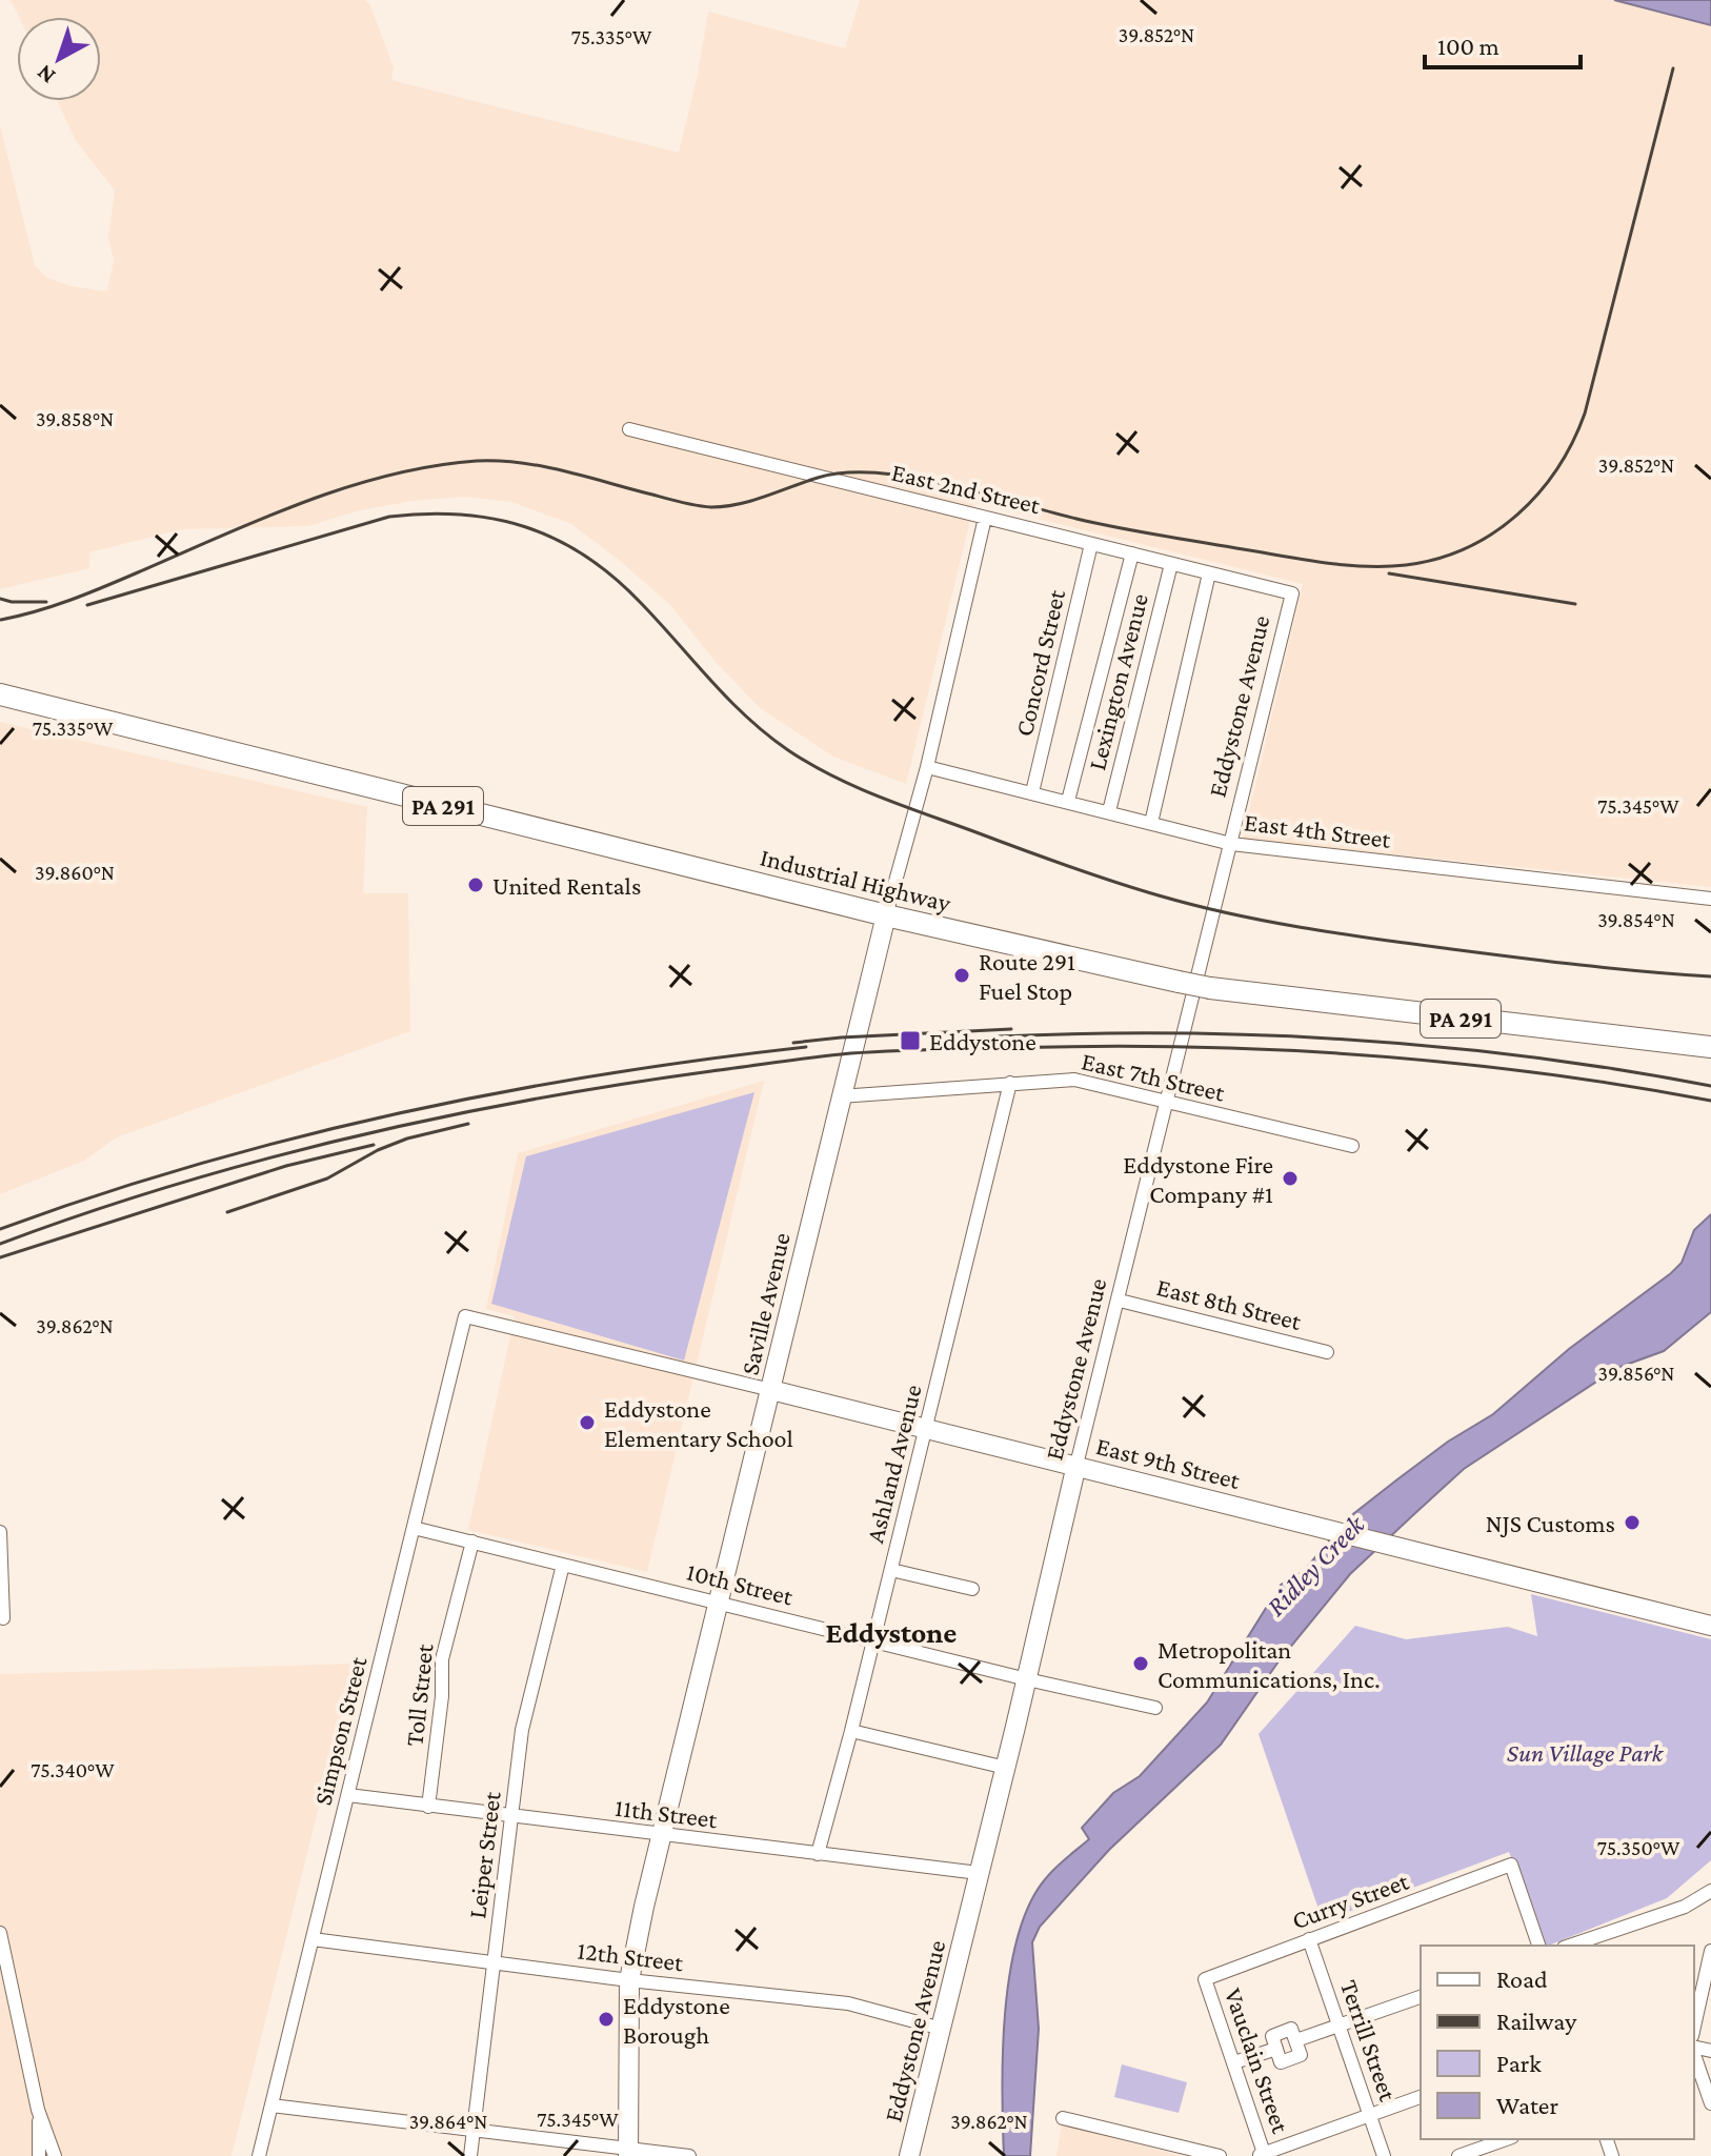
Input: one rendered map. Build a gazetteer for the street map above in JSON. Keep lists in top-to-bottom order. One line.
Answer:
{"streets":{"main road":["PA 291","Industrial Highway"],"street":["East 2nd Street","Concord Street","Lexington Avenue","Eddystone Avenue","East 4th Street","East 7th Street","Saville Avenue","East 8th Street","East 9th Street","Ashland Avenue","10th Street","Toll Street","Simpson Street","11th Street","Leiper Street","Curry Street","12th Street","Terrill Street","Vauclain Street"]},"crossings":[["East 2nd Street","Concord Street"],["East 2nd Street","Lexington Avenue"],["East 2nd Street","Eddystone Avenue"],["East 2nd Street","Saville Avenue"],["Concord Street","East 4th Street"],["Lexington Avenue","East 4th Street"],["Eddystone Avenue","East 4th Street"],["Eddystone Avenue","East 7th Street"],["Eddystone Avenue","East 8th Street"],["Eddystone Avenue","East 9th Street"],["Eddystone Avenue","10th Street"],["Eddystone Avenue","11th Street"],["Eddystone Avenue","12th Street"],["East 4th Street","Saville Avenue"],["Industrial Highway","Saville Avenue"],["East 7th Street","Saville Avenue"],["East 7th Street","Ashland Avenue"],["Saville Avenue","East 9th Street"],["Saville Avenue","10th Street"],["Saville Avenue","11th Street"],["Saville Avenue","12th Street"],["East 9th Street","Ashland Avenue"],["East 9th Street","Simpson Street"],["Ashland Avenue","10th Street"],["Ashland Avenue","11th Street"],["10th Street","Toll Street"],["10th Street","Simpson Street"],["10th Street","Leiper Street"],["Toll Street","11th Street"],["Simpson Street","11th Street"],["Simpson Street","12th Street"],["11th Street","Leiper Street"],["Leiper Street","12th Street"],["Curry Street","Terrill Street"],["Curry Street","Vauclain Street"]],"districts":["Eddystone"],"water":["Ridley Creek"],"parks":["Sun Village Park"],"places":{"other":["United Rentals","Route 291 Fuel Stop","Eddystone Fire Company #1","Eddystone Elementary School","NJS Customs","Metropolitan Communications, Inc.","Eddystone Borough"],"transit":["Eddystone"]},"legend":["Road","Railway","Park","Water"],"scale_bar":"100 m","north":"bottom left","coordinates":["39.852°N","75.335°W","39.858°N","75.345°W","39.860°N","39.854°N","39.862°N","39.856°N","75.340°W","75.350°W","39.864°N"]}
